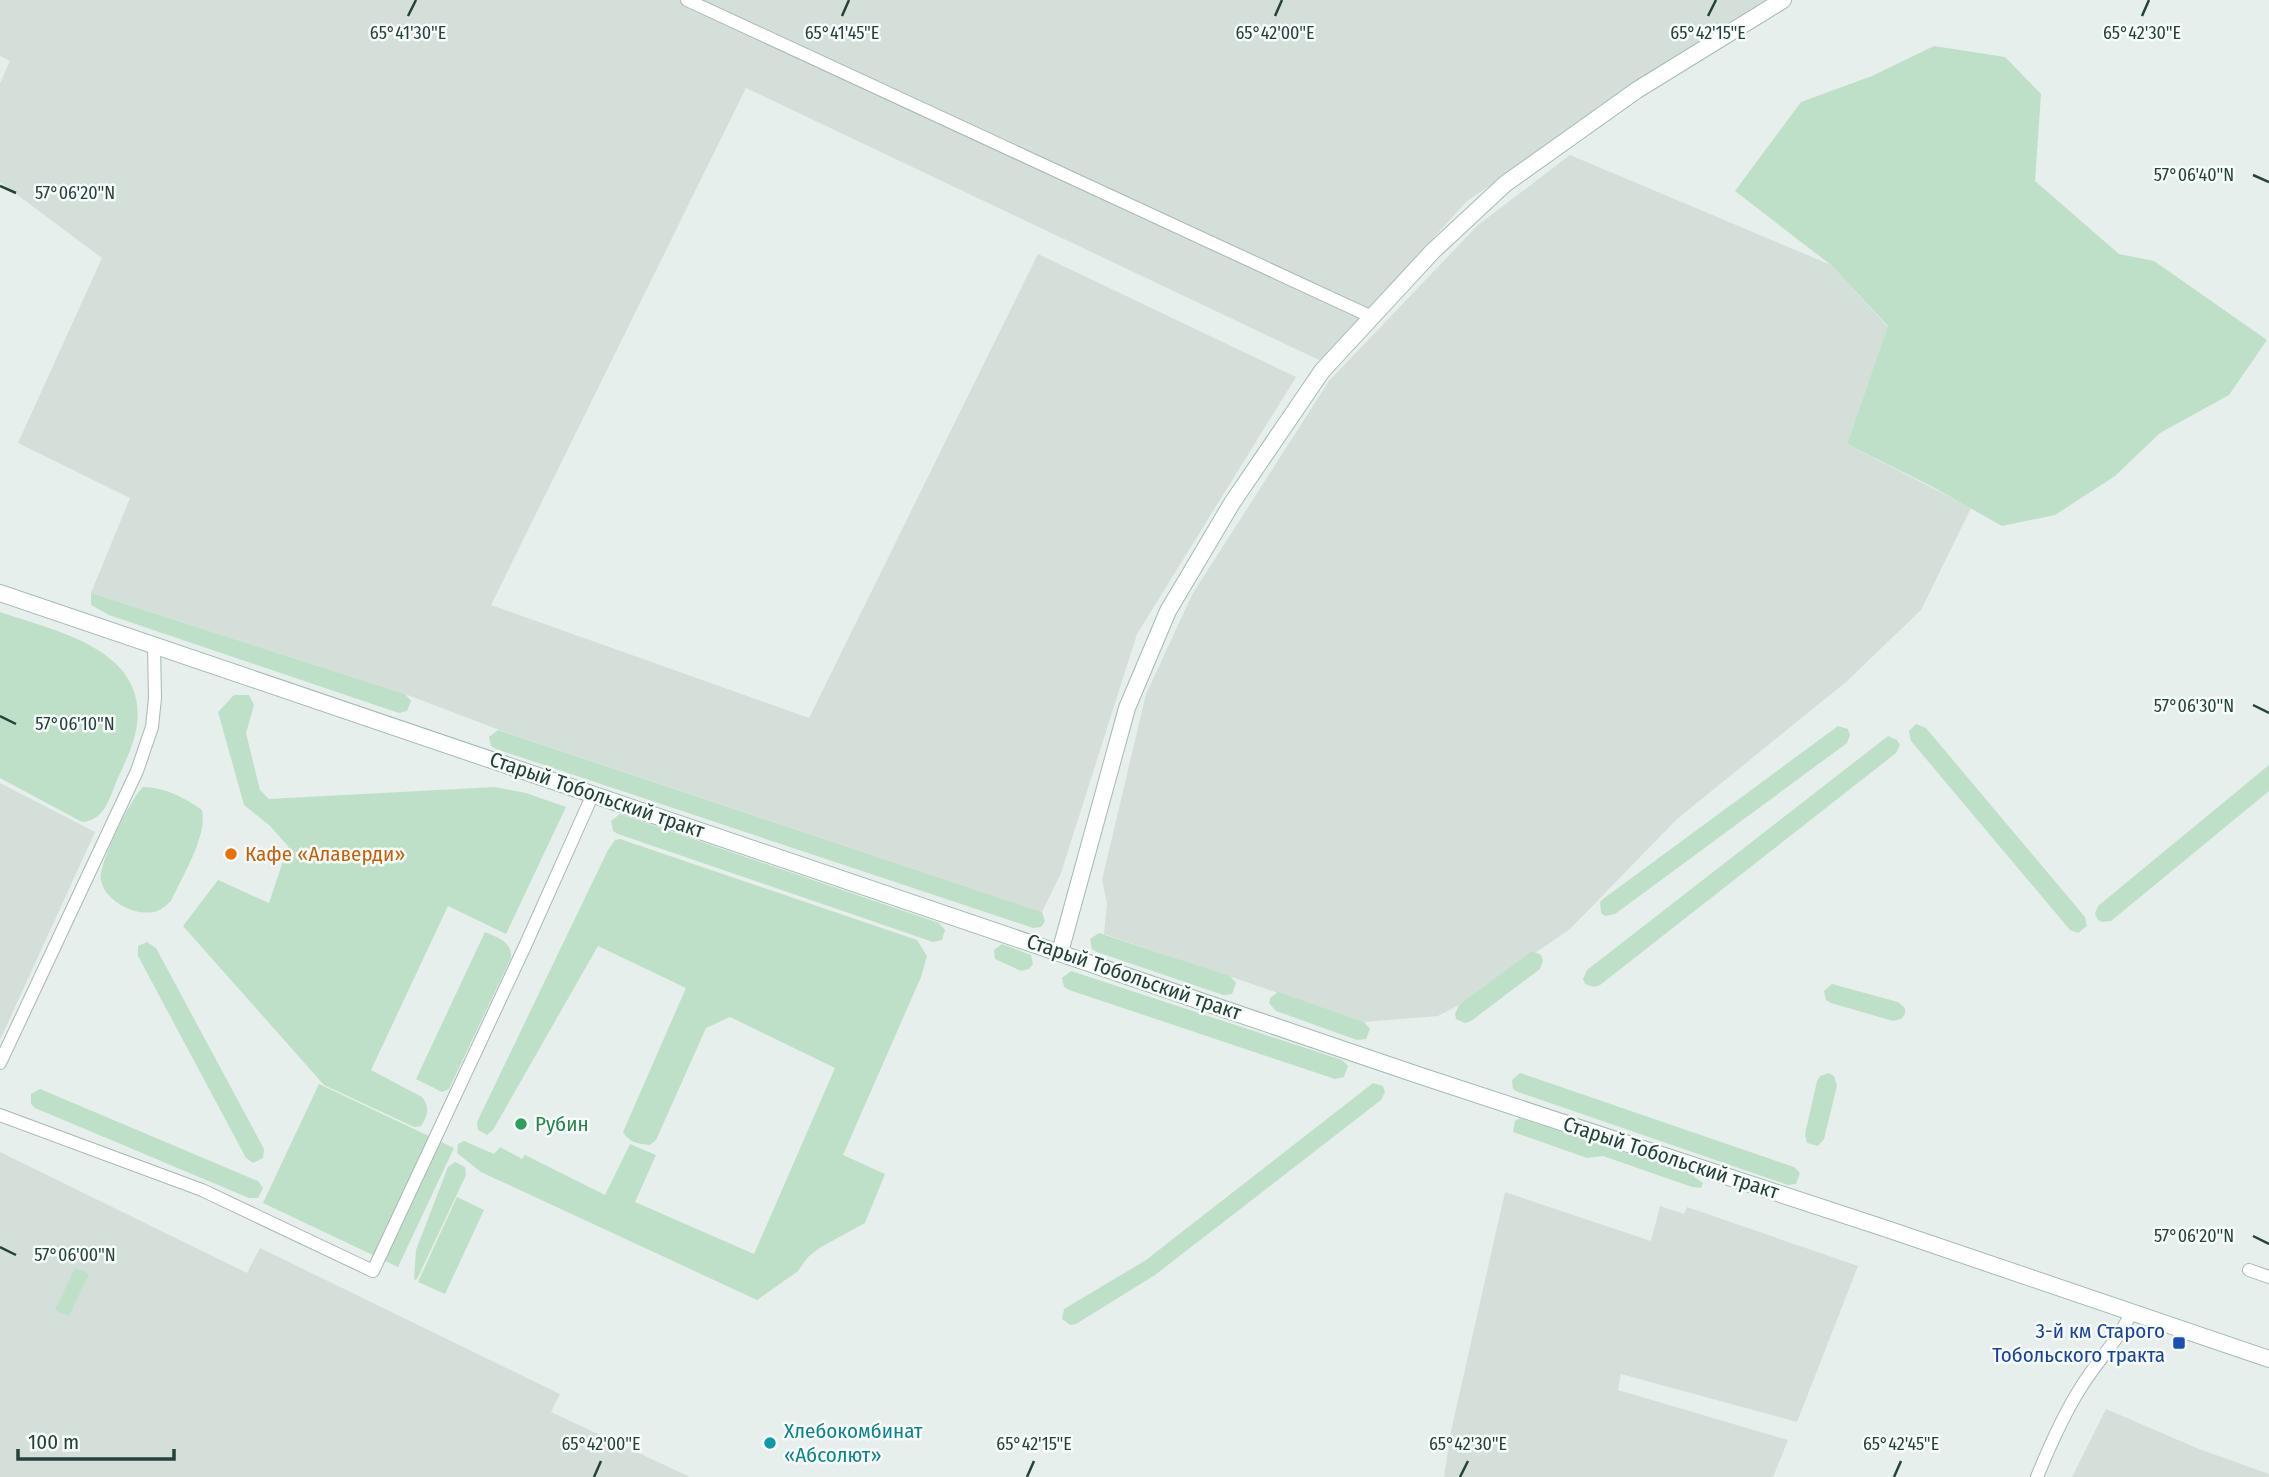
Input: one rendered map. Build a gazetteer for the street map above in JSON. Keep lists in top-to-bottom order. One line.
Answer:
{"streets":{"street":["Старый Тобольский тракт"]},"places":{"other":["Кафе «Алаверди»","Рубин","Хлебокомбинат «Абсолют»"],"transit":["3-й км Старого Тобольского тракта"]},"scale_bar":"100 m","coordinates":["65°41'30\"E","65°41'45\"E","65°42'00\"E","65°42'15\"E","65°42'30\"E","57°06'40\"N","57°06'20\"N","57°06'30\"N","57°06'10\"N","57°06'00\"N","65°42'45\"E"]}
